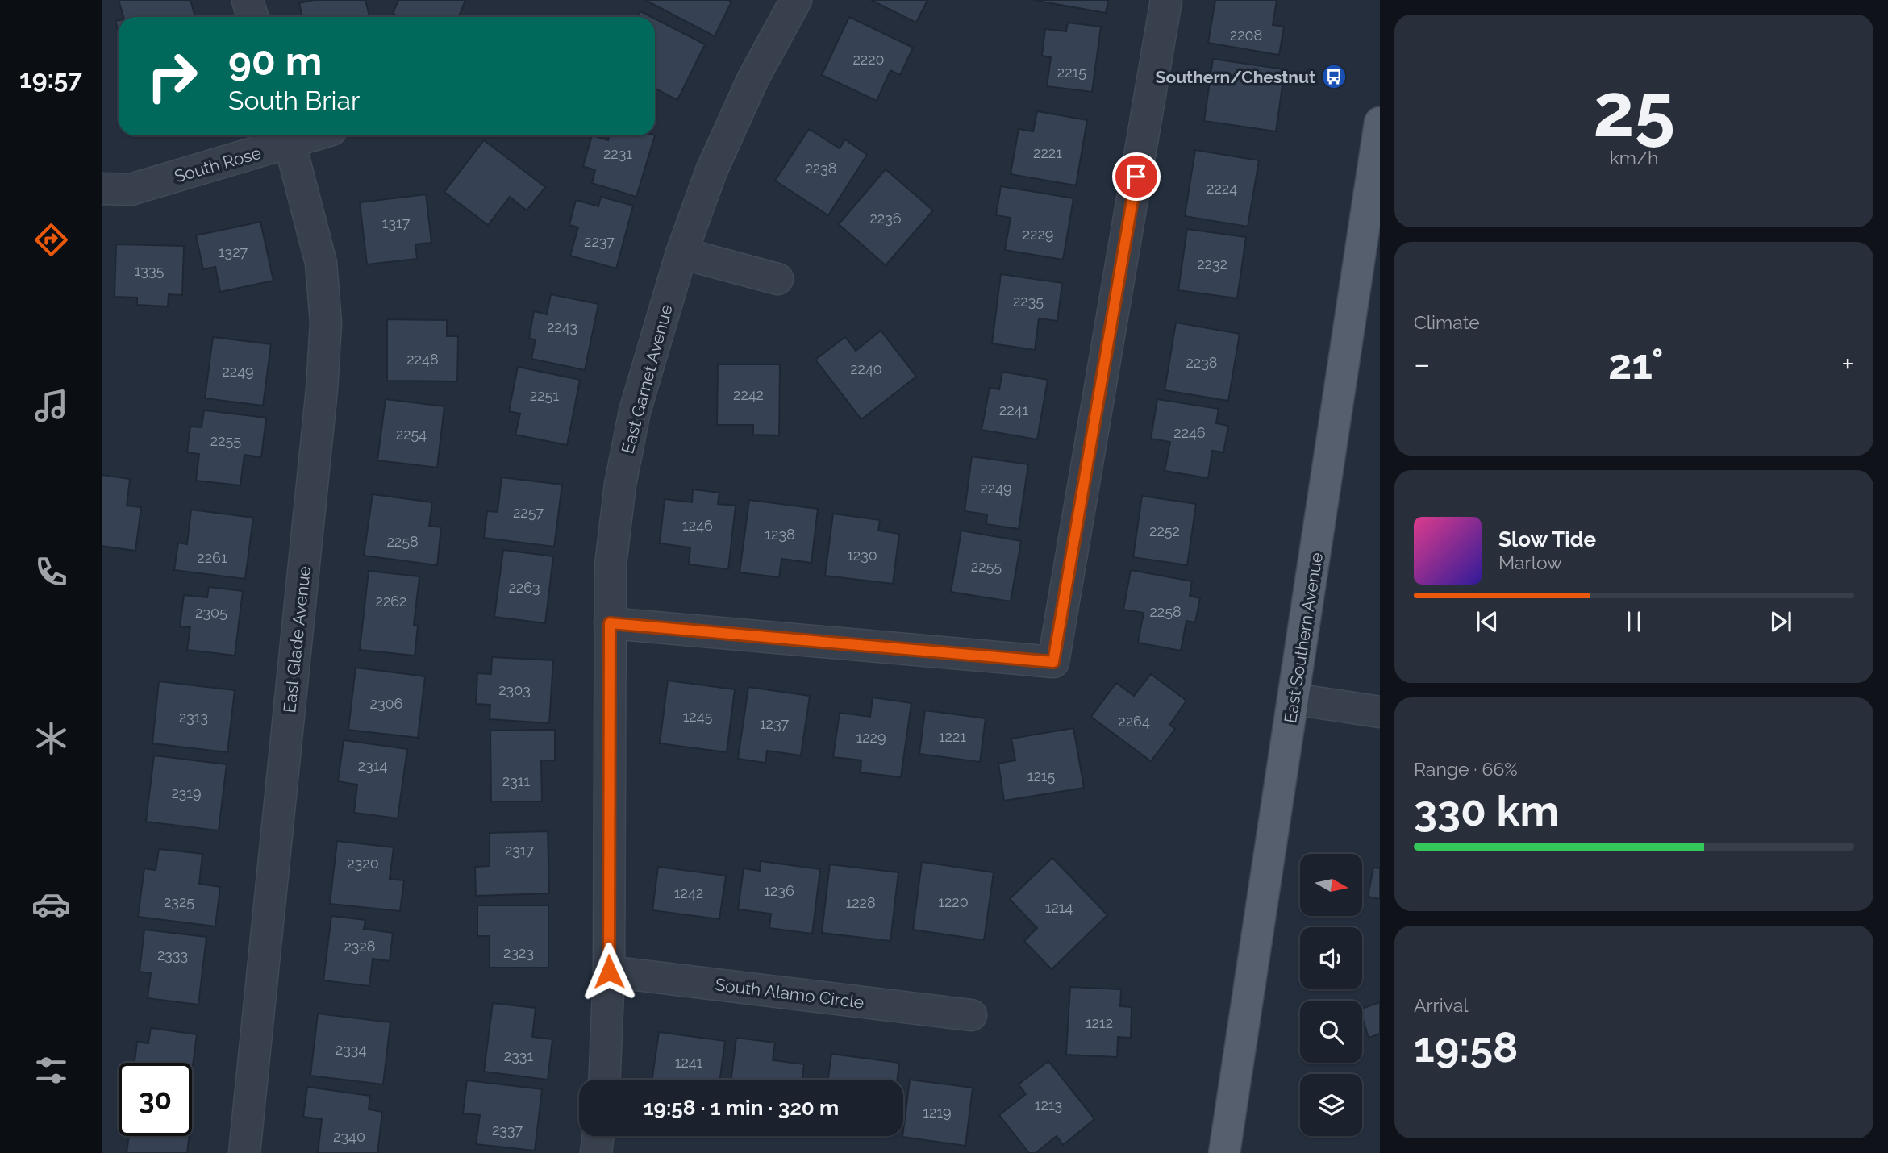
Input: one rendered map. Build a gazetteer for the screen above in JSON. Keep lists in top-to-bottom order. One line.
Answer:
{"streets":{"main road":["East Southern Avenue"],"street":["South Rose","East Garnet Avenue","East Glade Avenue","South Alamo Circle"]},"crossings":[["South Rose","East Glade Avenue"],["East Garnet Avenue","South Alamo Circle"]],"places":{"bus stop":["Southern/Chestnut"]},"house_numbers":["2208","2220","2215","2221","2231","2238","2224","2236","1317","2229","2237","1327","2232","1335","2235","2243","2248","2238","2240","2249","2242","2251","2241","2246","2254","2255","2249","2257","1246","2252","1238","2258","1230","2261","2255","2263","2262","2258","2305","2303","2306","1245","2313","2264","1237","1221","1229","2314","1215","2311","2319","2317","2320","1236","1242","2325","1220","1228","1214","2328","2323","2333","1212","2334","2331","1241","1213","1219","2337","2340"],"north":"right","page":{"tabs":"19:57","tile":[["25","km/h"],"Climate",["Range · 66%","330 km"],["Arrival","19:58"]],"turn":["90 m","South Briar"],"heat":["−","21°","+"],"song":["Slow Tide","Marlow"],"limit":"30","trip":"19:58 · 1 min · 320 m"}}
